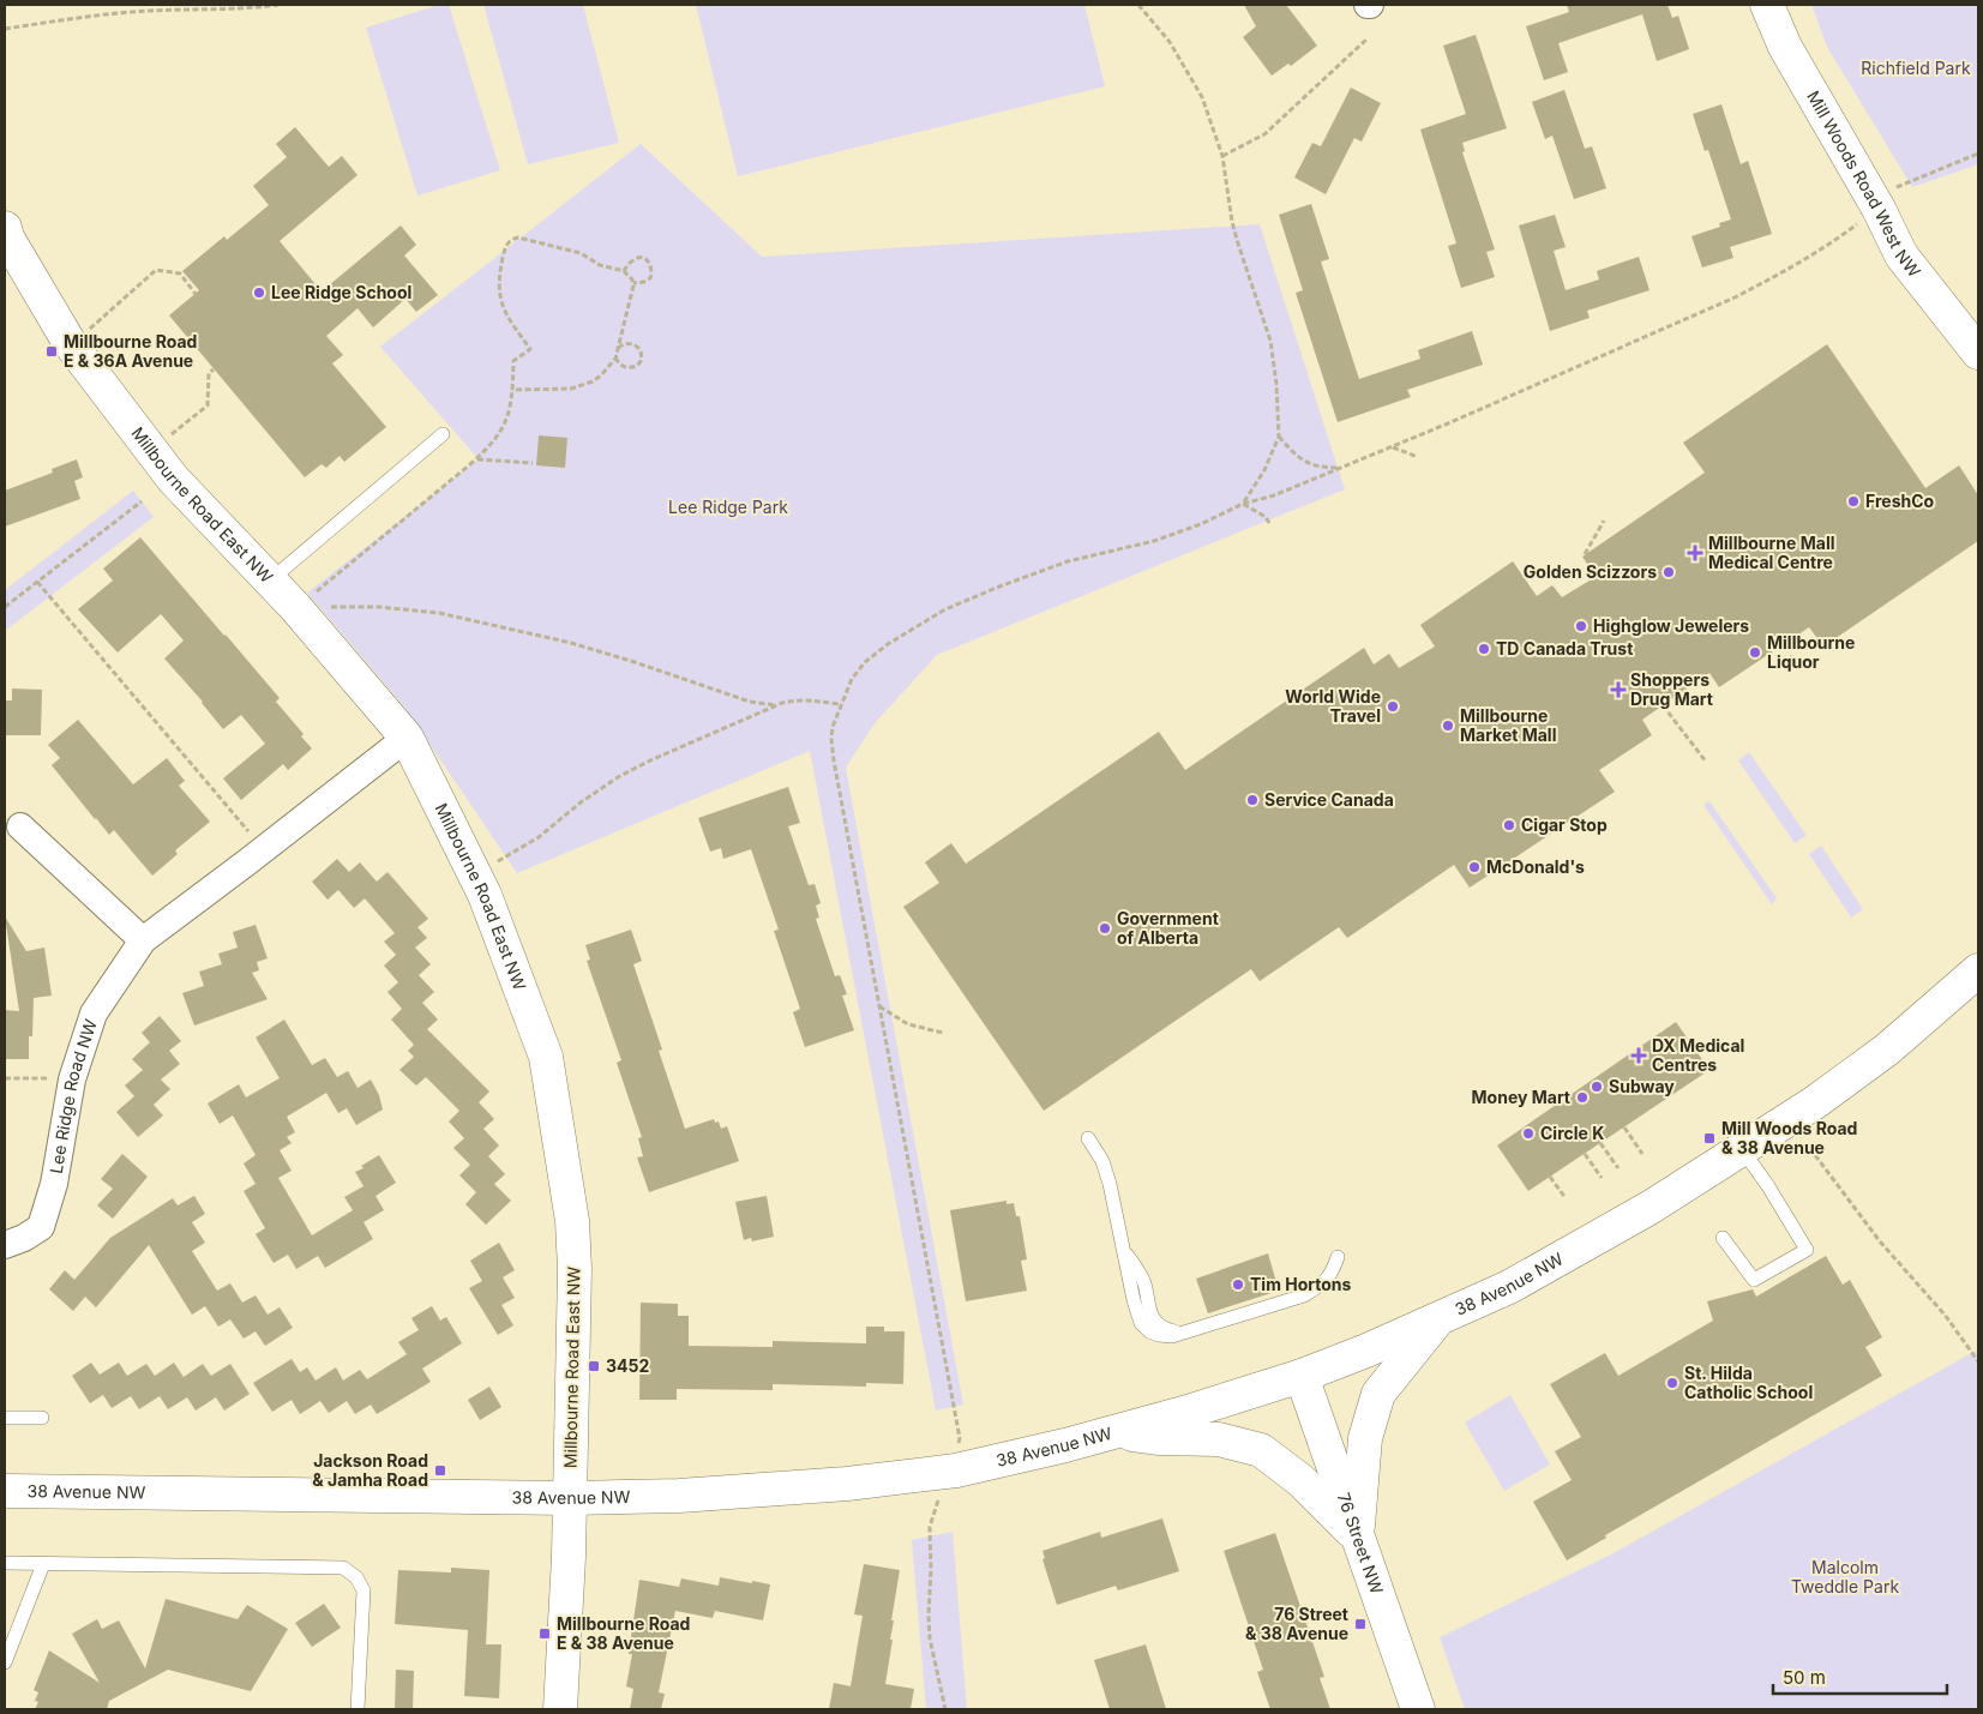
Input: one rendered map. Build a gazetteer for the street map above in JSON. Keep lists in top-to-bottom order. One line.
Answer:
{"streets":{"street":["Mill Woods Road West NW","Millbourne Road East NW","Lee Ridge Road NW","38 Avenue NW","76 Street NW"]},"crossings":[["Millbourne Road East NW","Lee Ridge Road NW"],["Millbourne Road East NW","38 Avenue NW"],["38 Avenue NW","76 Street NW"]],"parks":["Richfield Park","Lee Ridge Park","Malcolm Tweddle Park"],"places":{"other":["Lee Ridge School","FreshCo","Golden Scizzors","Highglow Jewelers","TD Canada Trust","Millbourne Liquor","World Wide Travel","Millbourne Market Mall","Service Canada","Cigar Stop","McDonald's","Government of Alberta","Subway","Money Mart","Circle K","Tim Hortons","St. Hilda Catholic School"],"transit":["Millbourne Road E & 36A Avenue","Mill Woods Road & 38 Avenue","3452","Jackson Road & Jamha Road","76 Street & 38 Avenue","Millbourne Road E & 38 Avenue"],"health":["Millbourne Mall Medical Centre","Shoppers Drug Mart","DX Medical Centres"]},"scale_bar":"50 m"}
